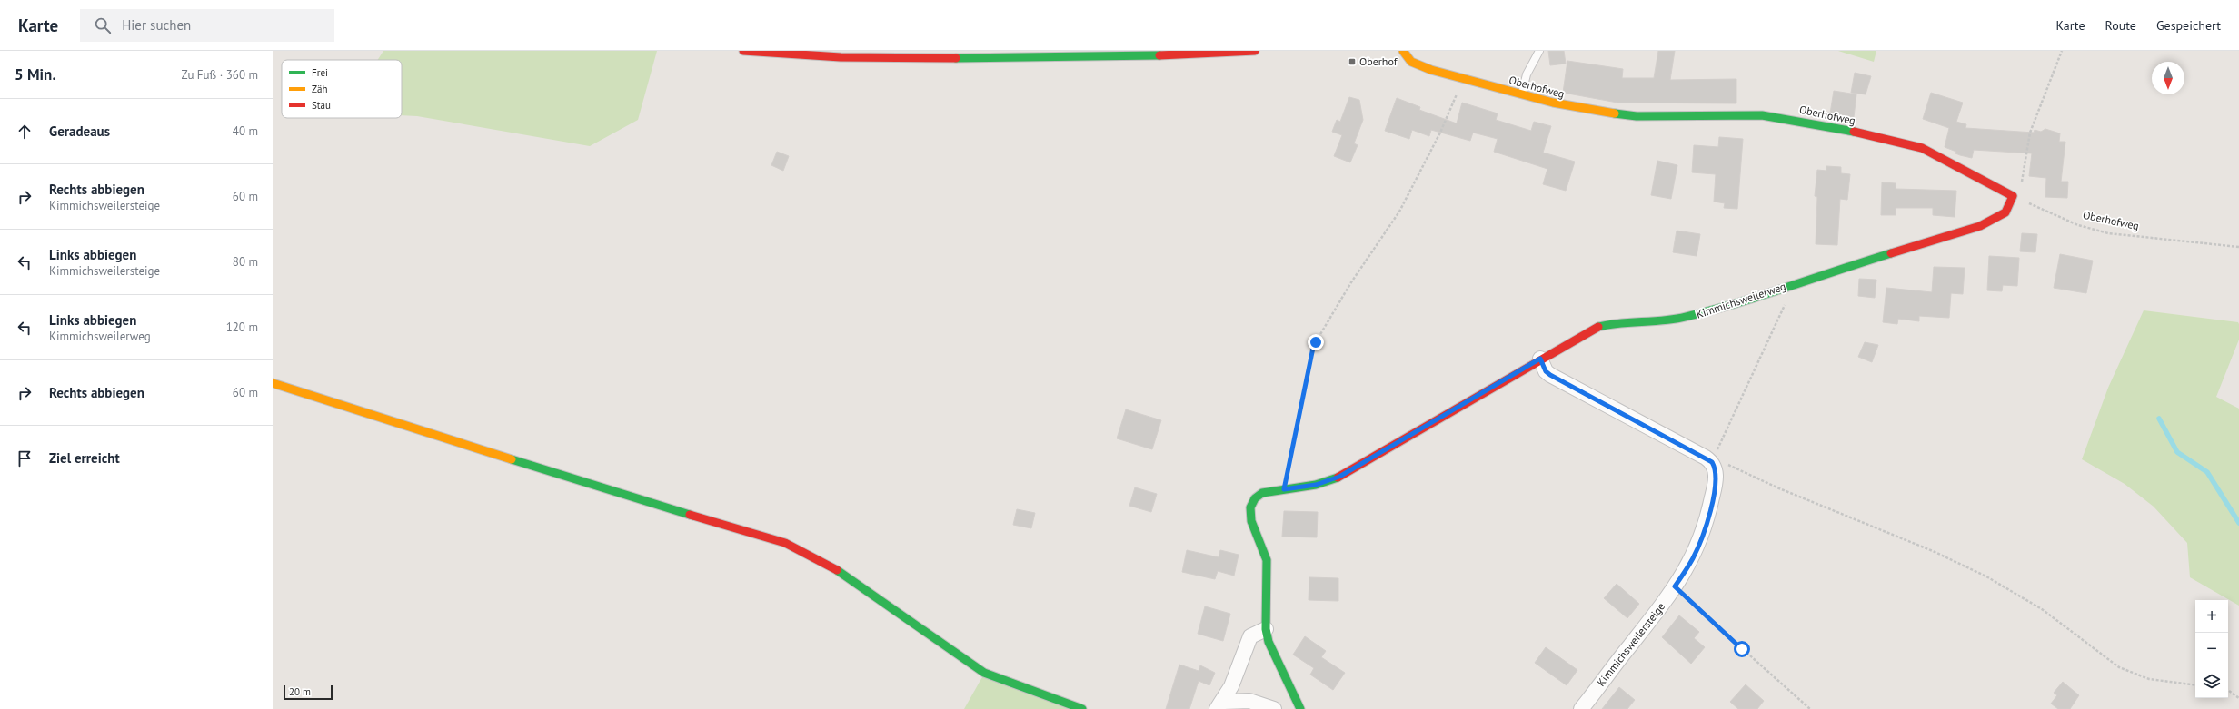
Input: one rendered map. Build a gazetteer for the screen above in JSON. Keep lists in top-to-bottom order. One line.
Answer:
{"streets":{"street":["Oberhofweg","Kimmichsweilerweg","Kimmichsweilersteige"]},"crossings":[["Oberhofweg","Kimmichsweilerweg"]],"places":{"transit":["Oberhof"]},"legend":["Frei","Zäh","Stau"],"scale_bar":"20 m","north":"bottom","page":{"header":"Karte","search":"Hier suchen","nav":["Karte","Route","Gespeichert"],"heading":["5 Min.","Zu Fuß · 360 m"],"list":[["Geradeaus","40 m"],["Rechts abbiegen","Kimmichsweilersteige","60 m"],["Links abbiegen","Kimmichsweilersteige","80 m"],["Links abbiegen","Kimmichsweilerweg","120 m"],["Rechts abbiegen","60 m"],"Ziel erreicht"],"map_buttons":["+","−"],"scale":"20 m"}}
